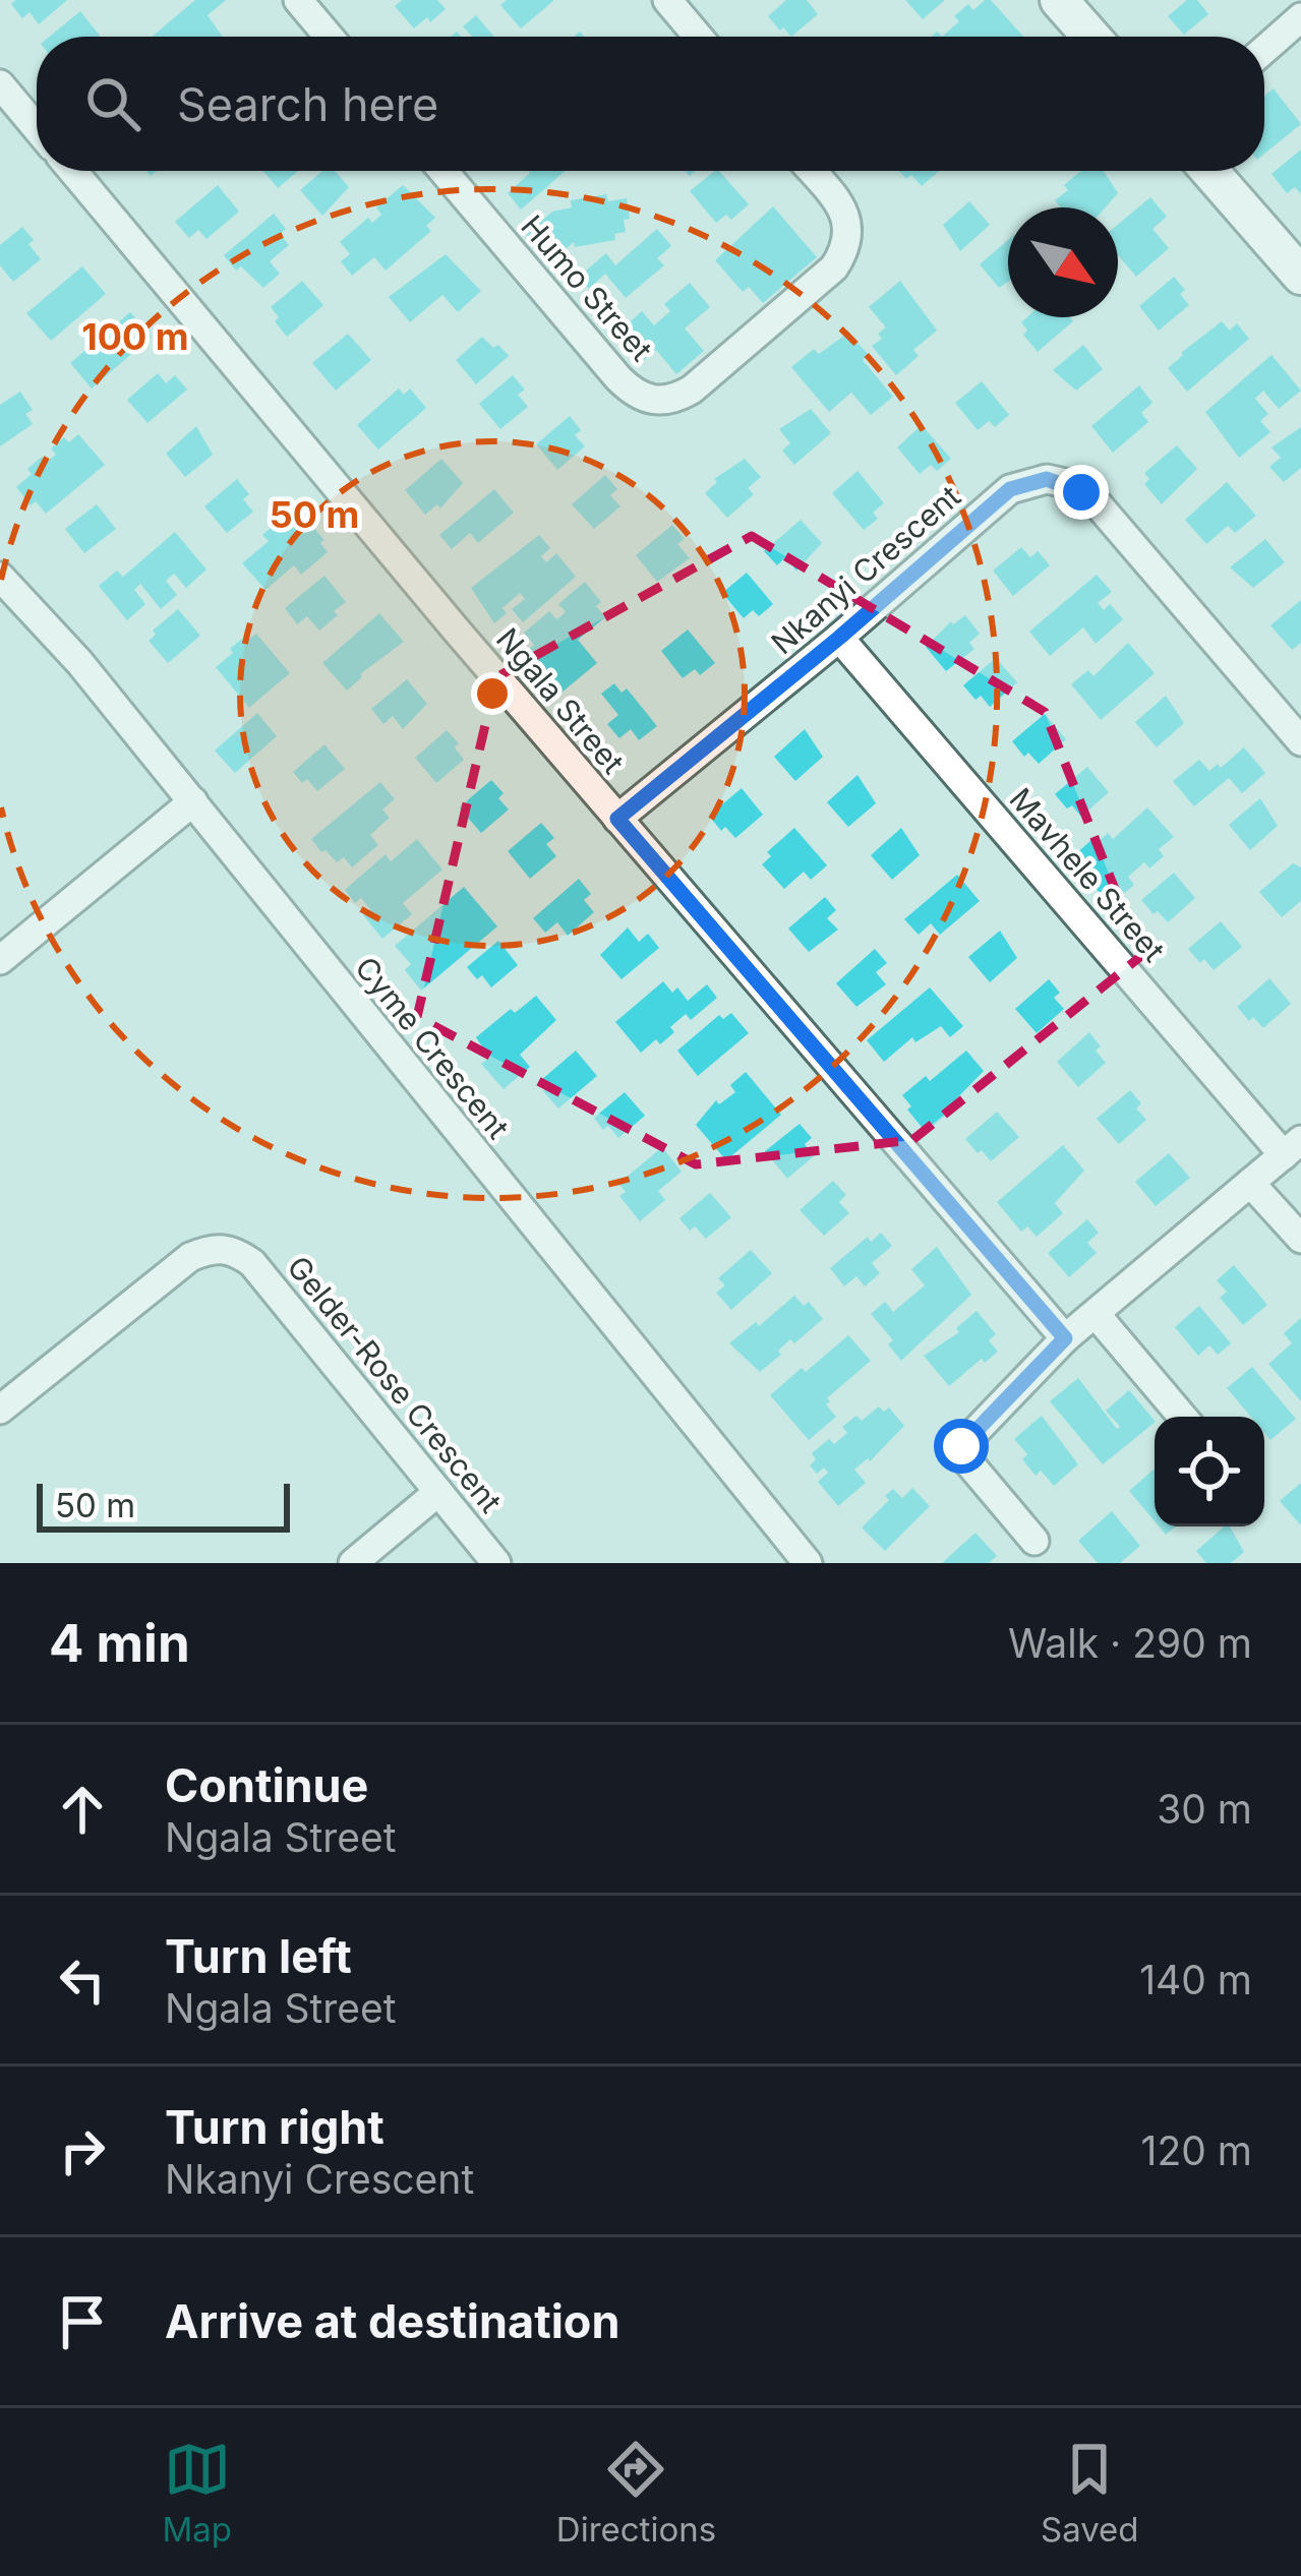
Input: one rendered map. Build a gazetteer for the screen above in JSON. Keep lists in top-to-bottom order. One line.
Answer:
{"streets":{"street":["Humo Street","Nkanyi Crescent","Ngala Street","Mavhele Street","Cyme Crescent","Gelder-Rose Crescent"]},"crossings":[["Nkanyi Crescent","Ngala Street"],["Nkanyi Crescent","Mavhele Street"]],"scale_bar":"50 m","north":"bottom right","page":{"search":"Search here","scale":"50 m","heading":["4 min","Walk · 290 m"],"list":[["Continue","Ngala Street","30 m"],["Turn left","Ngala Street","140 m"],["Turn right","Nkanyi Crescent","120 m"],"Arrive at destination"],"nav":["Map","Directions","Saved"]},"rings":["100 m","50 m"]}
